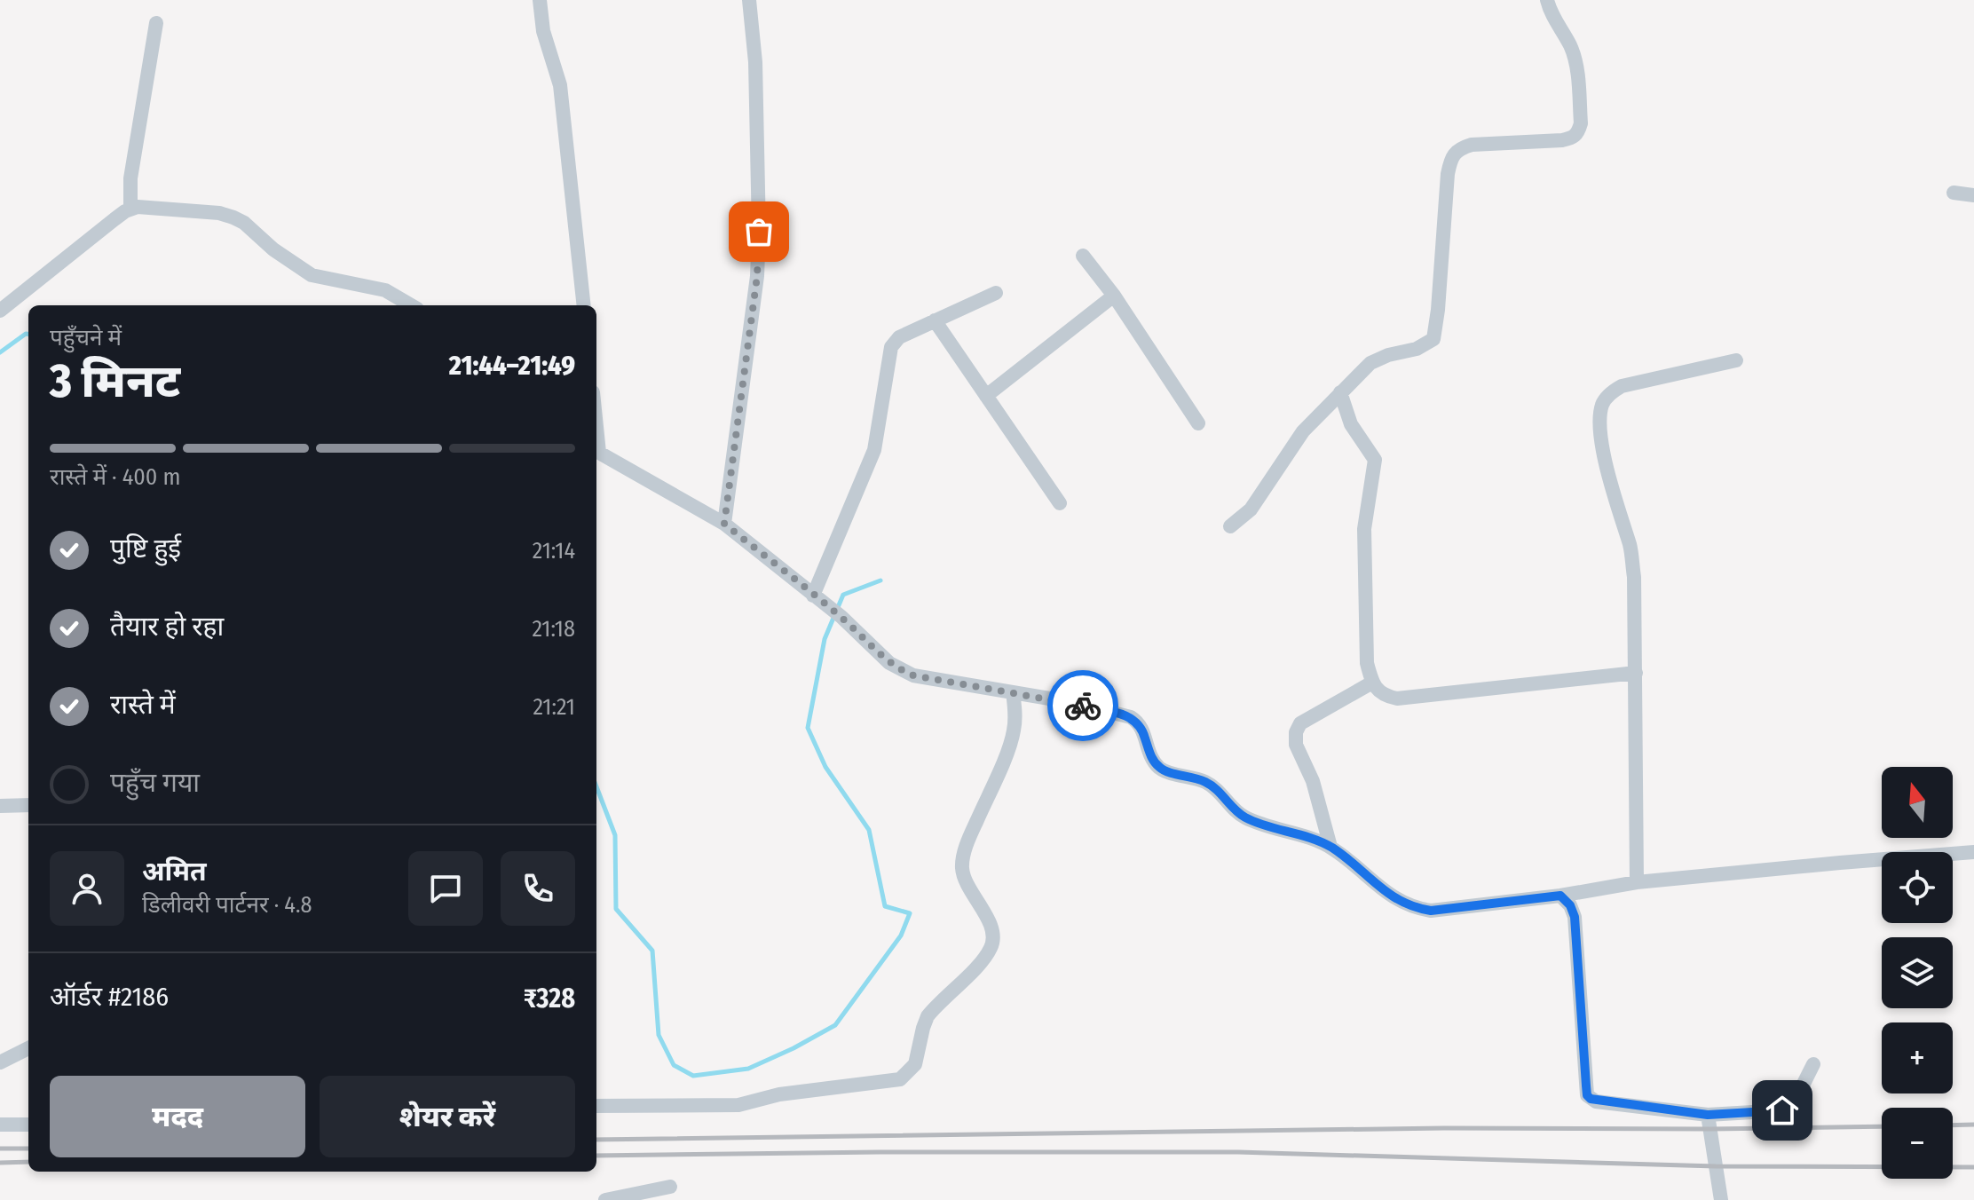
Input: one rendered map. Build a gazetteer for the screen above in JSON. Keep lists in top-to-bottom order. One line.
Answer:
{"north":"top","page":{"heading":["3 मिनट","पहुँचने में","21:44–21:49"],"panel":["अमित","डिलीवरी पार्टनर · 4.8","ऑर्डर #2186","₹328"],"bar":"रास्ते में · 400 m","list":[["पुष्टि हुई","21:14"],["तैयार हो रहा","21:18"],["रास्ते में","21:21"],"पहुँच गया"],"map_buttons":["+","−"],"buttons":["मदद","शेयर करें"]}}
